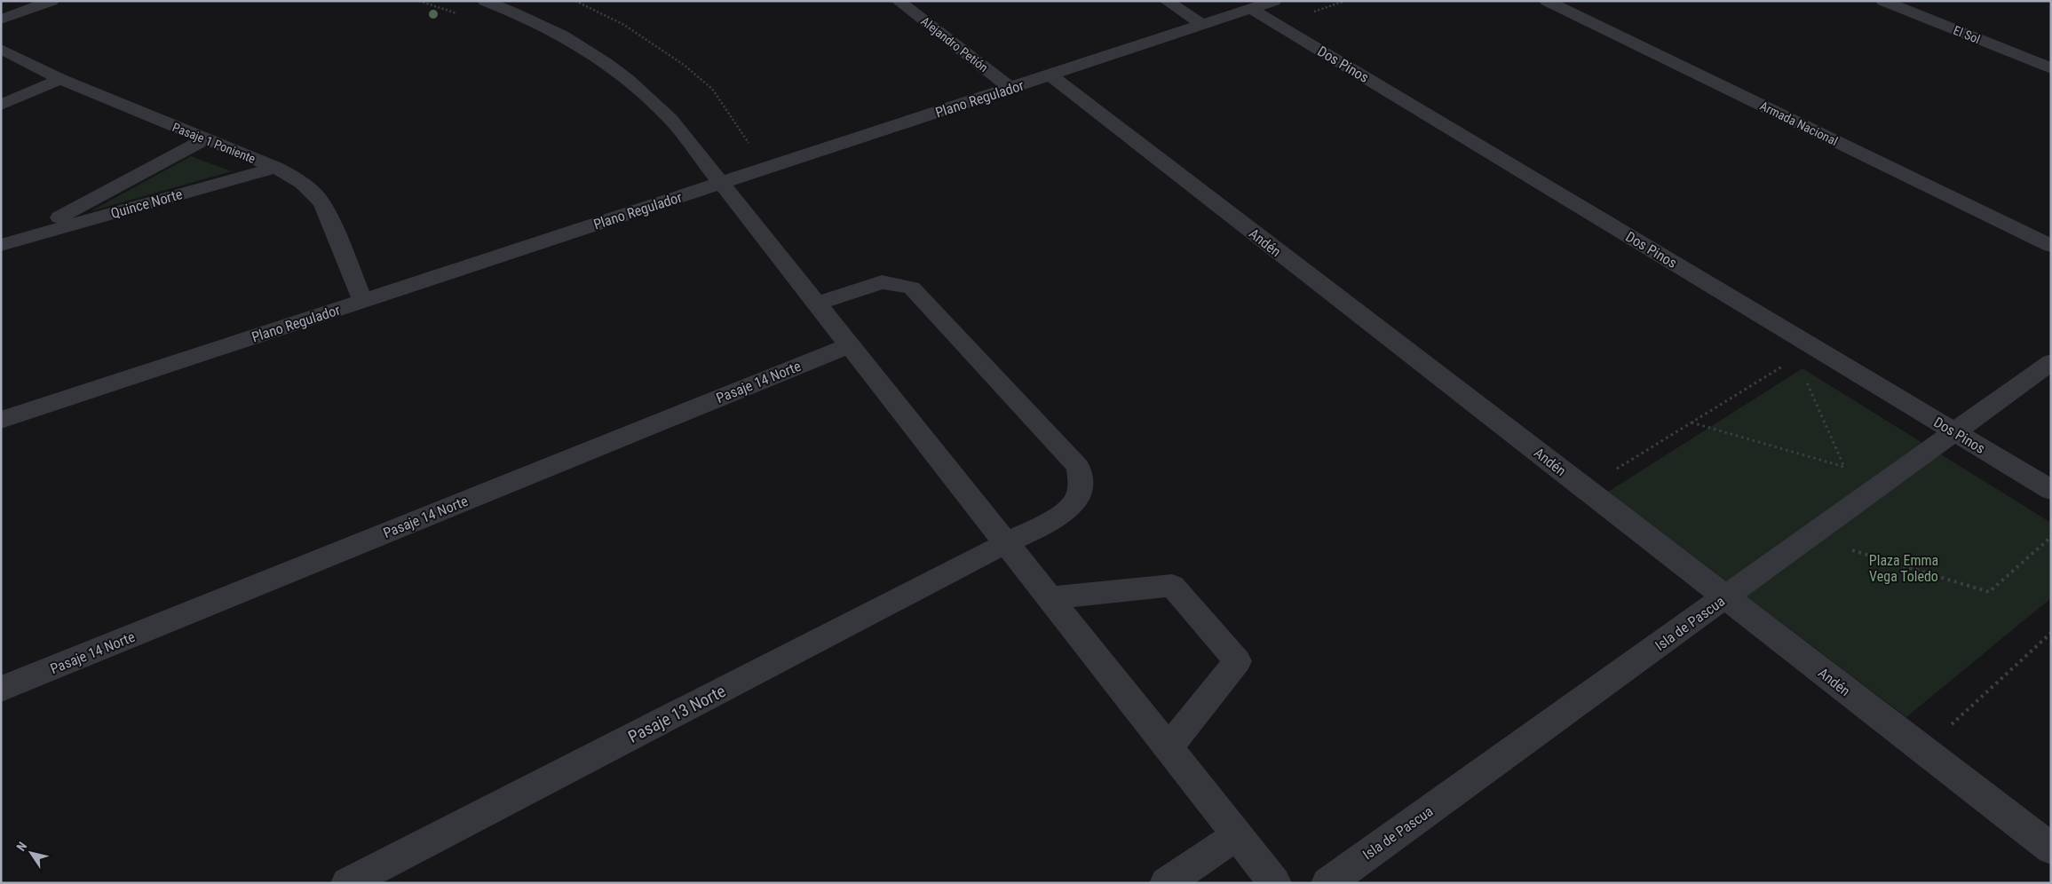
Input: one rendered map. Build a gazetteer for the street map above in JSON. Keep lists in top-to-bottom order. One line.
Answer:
{"streets":{"street":["El Sol","Alejandro Petión","Dos Pinos","Plano Regulador","Armada Nacional","Pasaje 1 Poniente","Quince Norte","Andén","Pasaje 14 Norte","Isla de Pascua","Pasaje 13 Norte"]},"crossings":[["Alejandro Petión","Plano Regulador"],["Dos Pinos","Plano Regulador"],["Dos Pinos","Isla de Pascua"],["Plano Regulador","Pasaje 1 Poniente"],["Plano Regulador","Andén"],["Pasaje 1 Poniente","Quince Norte"],["Andén","Isla de Pascua"]],"parks":["Plaza Emma Vega Toledo"],"north":"top left"}
